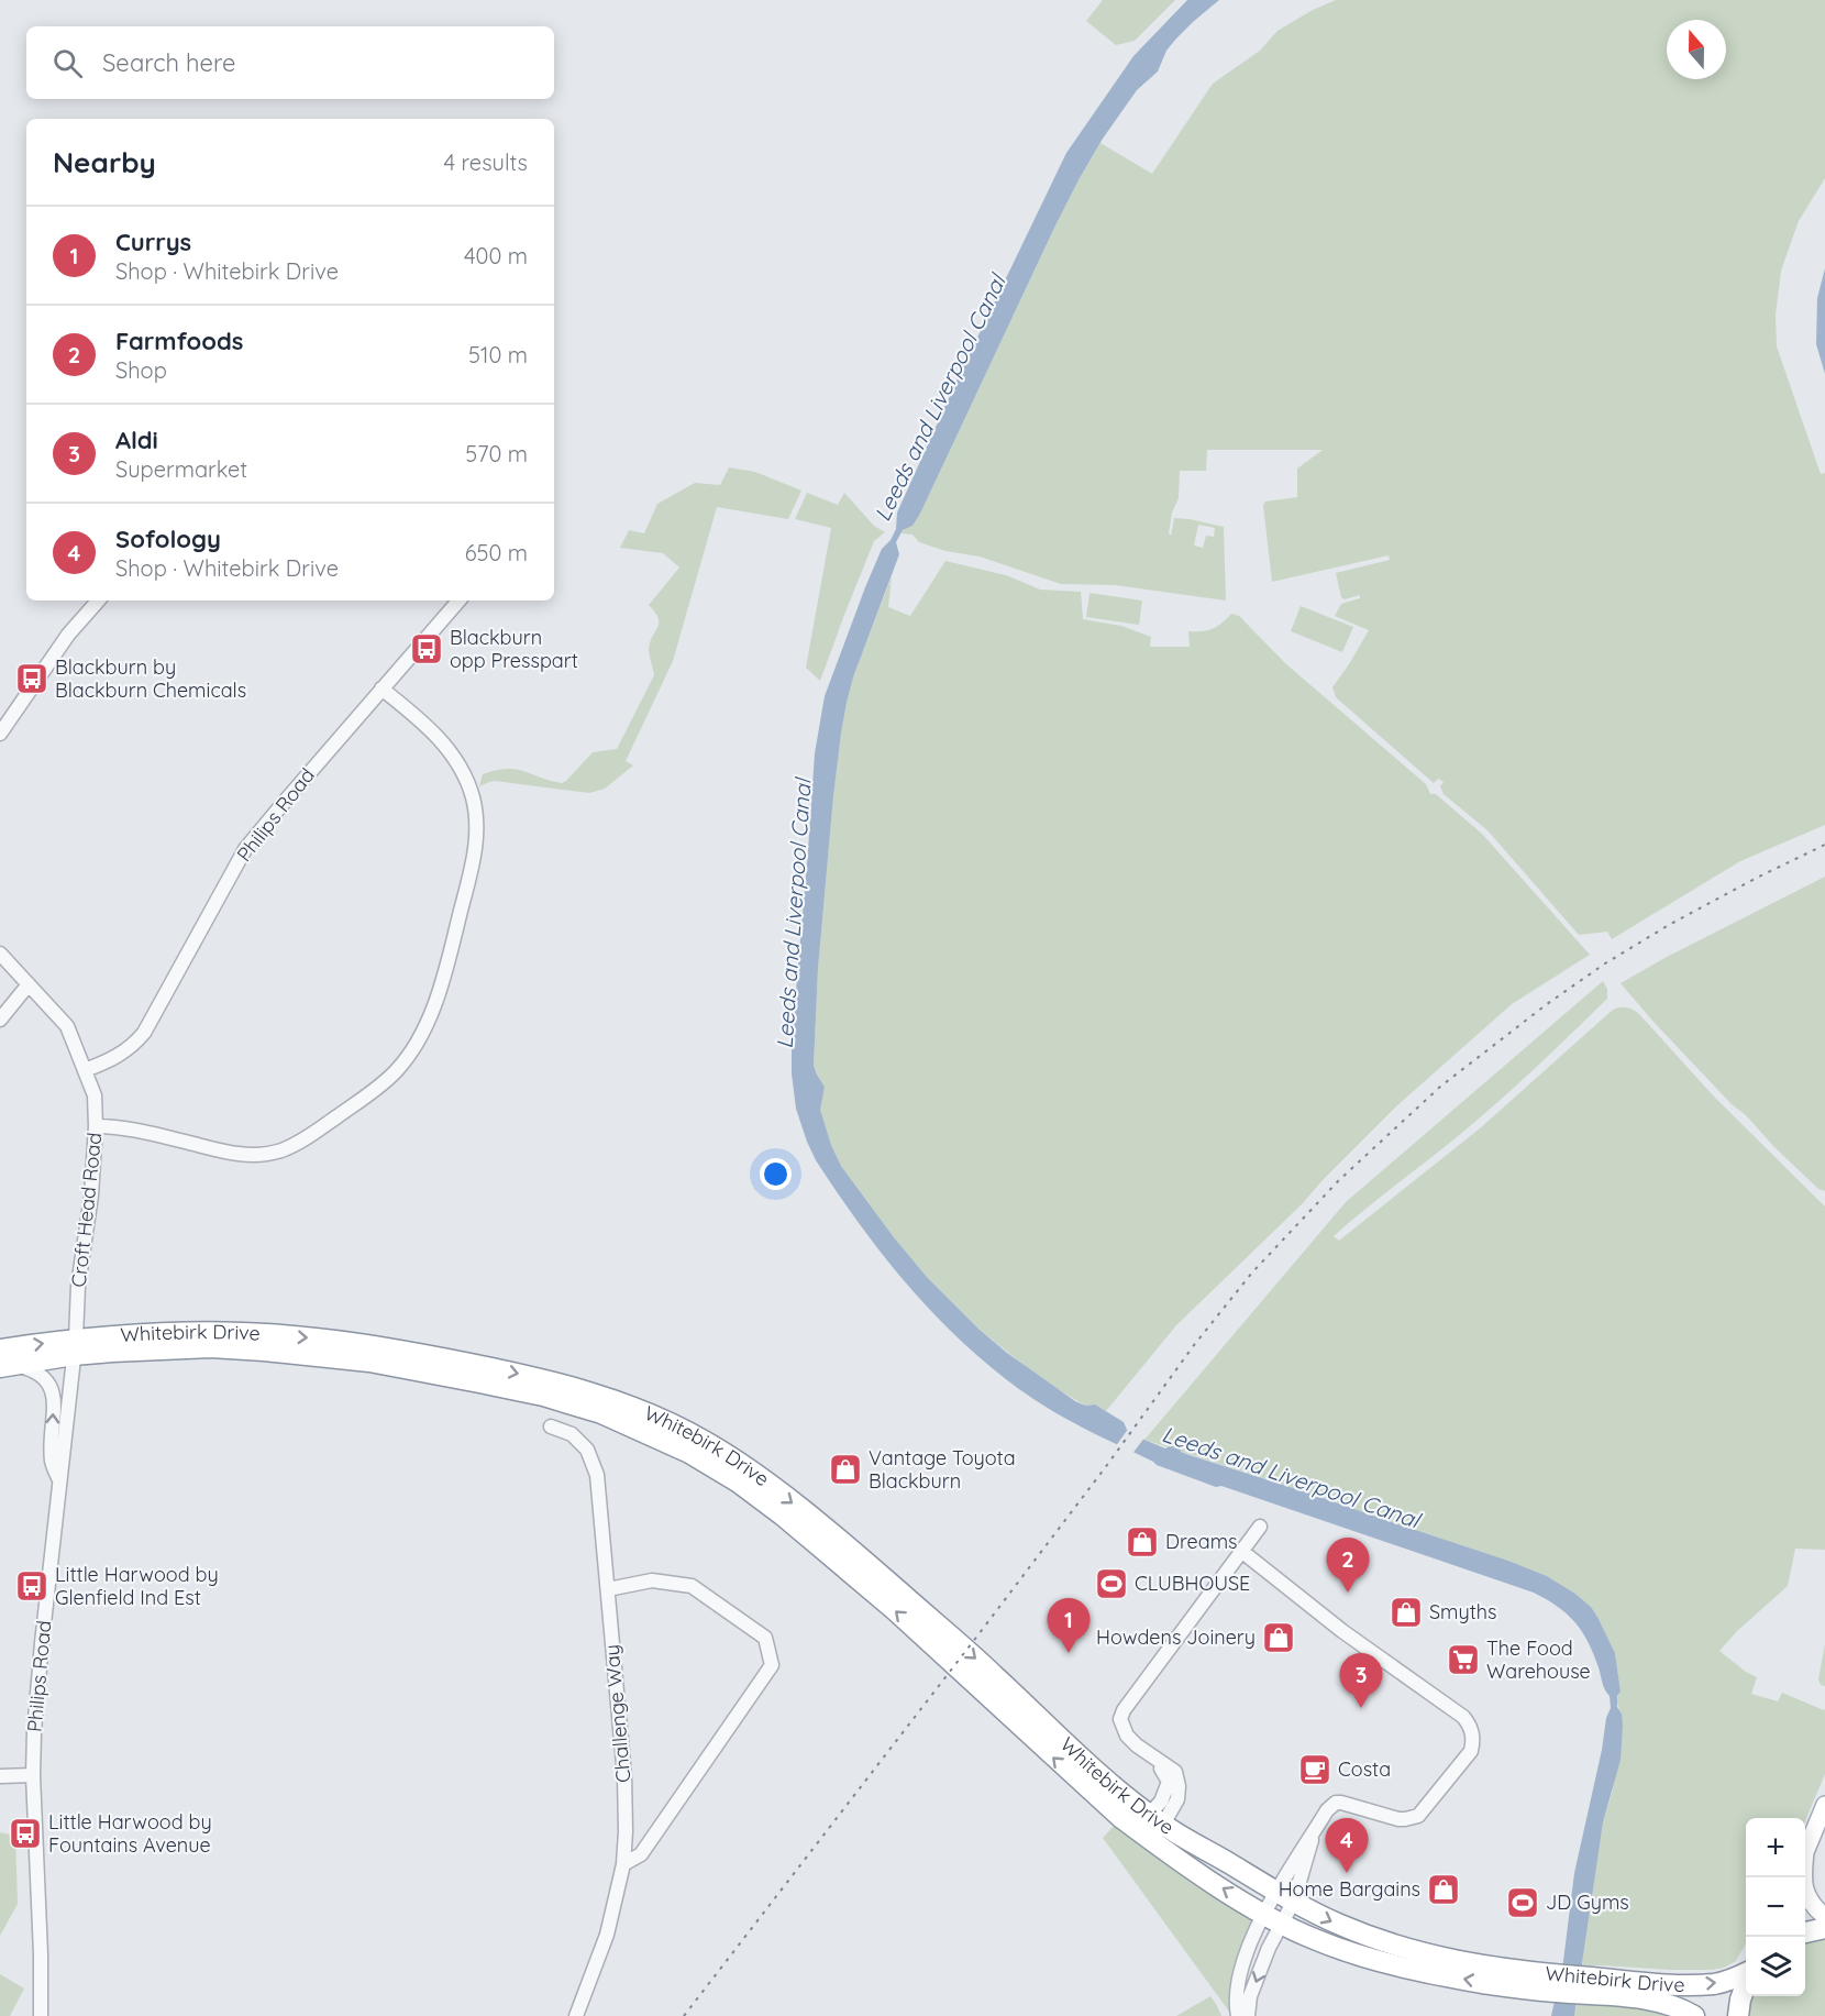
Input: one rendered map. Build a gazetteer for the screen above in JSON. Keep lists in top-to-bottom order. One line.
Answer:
{"streets":{"highway":["Whitebirk Drive"],"street":["Philips Road","Croft Head Road","Challenge Way"]},"crossings":[["Philips Road","Croft Head Road"],["Philips Road","Whitebirk Drive"],["Croft Head Road","Whitebirk Drive"]],"water":["Leeds and Liverpool Canal"],"places":{"bus stop":["Blackburn opp Presspart","Blackburn by Blackburn Chemicals","Little Harwood by Glenfield Ind Est","Little Harwood by Fountains Avenue"],"shop":["Vantage Toyota Blackburn","Dreams","Smyths","Howdens Joinery","Home Bargains"],"sports":["CLUBHOUSE","JD Gyms"],"supermarket":["The Food Warehouse"],"cafe":["Costa"]},"north":"top","page":{"search":"Search here","heading":["Nearby","4 results"],"list":[{"mark":"1","name":"Currys","note":"Shop · Whitebirk Drive","value":"400 m"},{"mark":"2","name":"Farmfoods","note":"Shop","value":"510 m"},{"mark":"3","name":"Aldi","note":"Supermarket","value":"570 m"},{"mark":"4","name":"Sofology","note":"Shop · Whitebirk Drive","value":"650 m"}],"pins":["2","1","3","4"],"map_buttons":["+","−"]}}
